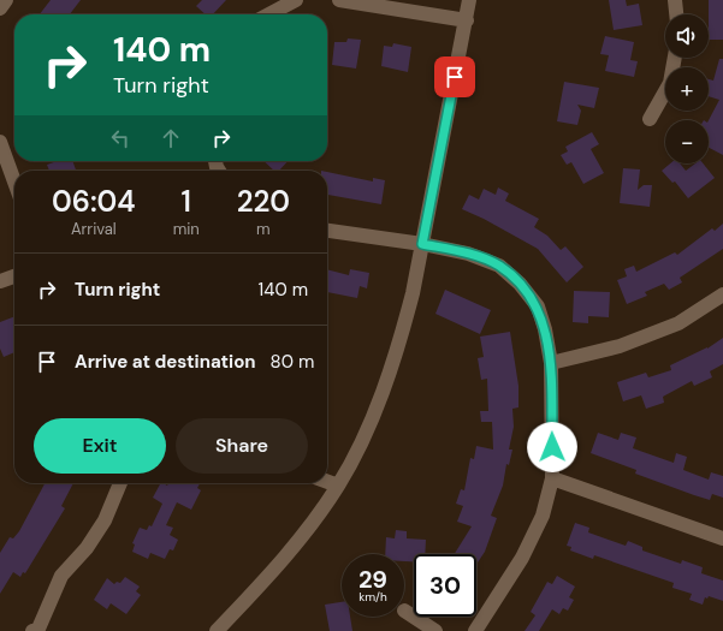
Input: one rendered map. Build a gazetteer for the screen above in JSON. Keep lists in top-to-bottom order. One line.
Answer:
{"page":{"map_buttons":["+","−"],"turn":["140 m","Turn right"],"eta":["06:04","Arrival","1","min","220","m"],"list":[{"name":"Turn right","value":"140 m"},{"name":"Arrive at destination","value":"80 m"}],"buttons":["Exit","Share"],"speed":"29 km/h","limit":"30"}}
